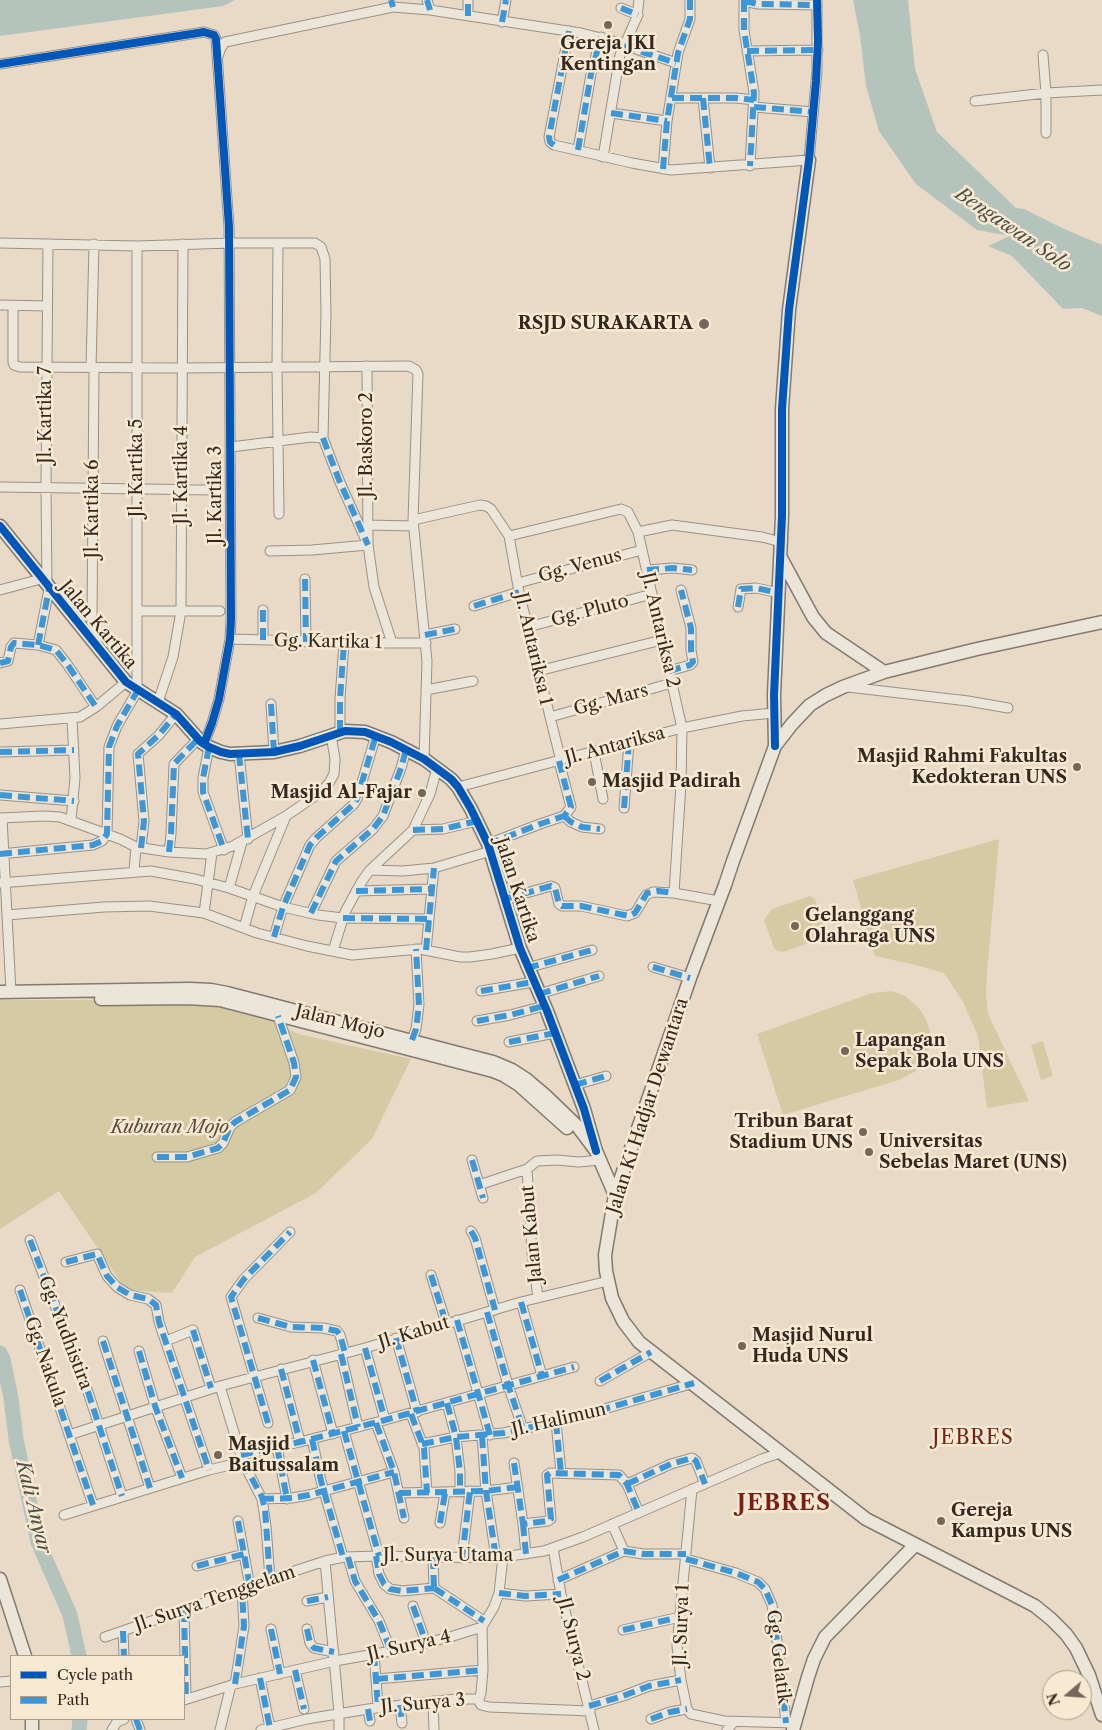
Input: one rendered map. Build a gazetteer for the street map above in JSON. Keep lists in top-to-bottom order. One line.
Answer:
{"streets":{"street":["Jl. Kartika 7","Jl. Baskoro 2","Jl. Kartika 5","Jl. Kartika 4","Jl. Kartika 3","Jl. Kartika 6","Gg. Venus","Gg. Pluto","Jalan Kartika","Jl. Antariksa 2","Gg. Kartika 1","Jl. Antariksa 1","Gg. Mars","Jl. Antariksa","Jalan Mojo","Jalan Ki Hadjar Dewantara","Jalan Kabut","Gg. Yudhistira","Jl. Kabut","Gg. Nakula","Jl. Halimun","Jl. Surya Utama","Jl. Surya Tenggelam","Jl. Surya 1","Jl. Surya 2","Jl. Surya 4","Gg. Gelatik","Jl. Surya 3"]},"crossings":[["Jl. Kartika 7","Jalan Kartika"],["Jl. Kartika 5","Jalan Kartika"],["Jl. Kartika 4","Jalan Kartika"],["Jl. Kartika 3","Jalan Kartika"],["Jl. Kartika 3","Gg. Kartika 1"],["Jl. Kartika 6","Jalan Kartika"],["Gg. Venus","Jl. Antariksa 2"],["Gg. Venus","Jl. Antariksa 1"],["Gg. Pluto","Jl. Antariksa 2"],["Gg. Pluto","Jl. Antariksa 1"],["Jalan Kartika","Jl. Antariksa"],["Jalan Kartika","Jalan Mojo"],["Jl. Antariksa 2","Jl. Antariksa 1"],["Jl. Antariksa 2","Gg. Mars"],["Jl. Antariksa 2","Jl. Antariksa"],["Jl. Antariksa 1","Gg. Mars"],["Jl. Antariksa 1","Jl. Antariksa"],["Jalan Mojo","Jalan Ki Hadjar Dewantara"],["Jalan Ki Hadjar Dewantara","Jl. Kabut"],["Jalan Ki Hadjar Dewantara","Jl. Halimun"],["Jalan Ki Hadjar Dewantara","Jl. Surya Utama"],["Jalan Kabut","Jl. Kabut"],["Gg. Yudhistira","Jl. Kabut"],["Jl. Kabut","Gg. Nakula"],["Jl. Surya Utama","Jl. Surya Tenggelam"],["Jl. Surya Utama","Jl. Surya 1"],["Jl. Surya Utama","Jl. Surya 2"],["Jl. Surya 1","Gg. Gelatik"],["Jl. Surya 4","Jl. Surya 3"]],"districts":["JEBRES","JEBRES"],"water":["Bengawan Solo","Kali Anyar"],"parks":["Kuburan Mojo"],"places":["Gereja JKI Kentingan","RSJD SURAKARTA","Masjid Rahmi Fakultas Kedokteran UNS","Masjid Padirah","Masjid Al-Fajar","Gelanggang Olahraga UNS","Lapangan Sepak Bola UNS","Tribun Barat Stadium UNS","Universitas Sebelas Maret (UNS)","Masjid Nurul Huda UNS","Masjid Baitussalam","Gereja Kampus UNS"],"legend":["Cycle path","Path"],"north":"left"}
